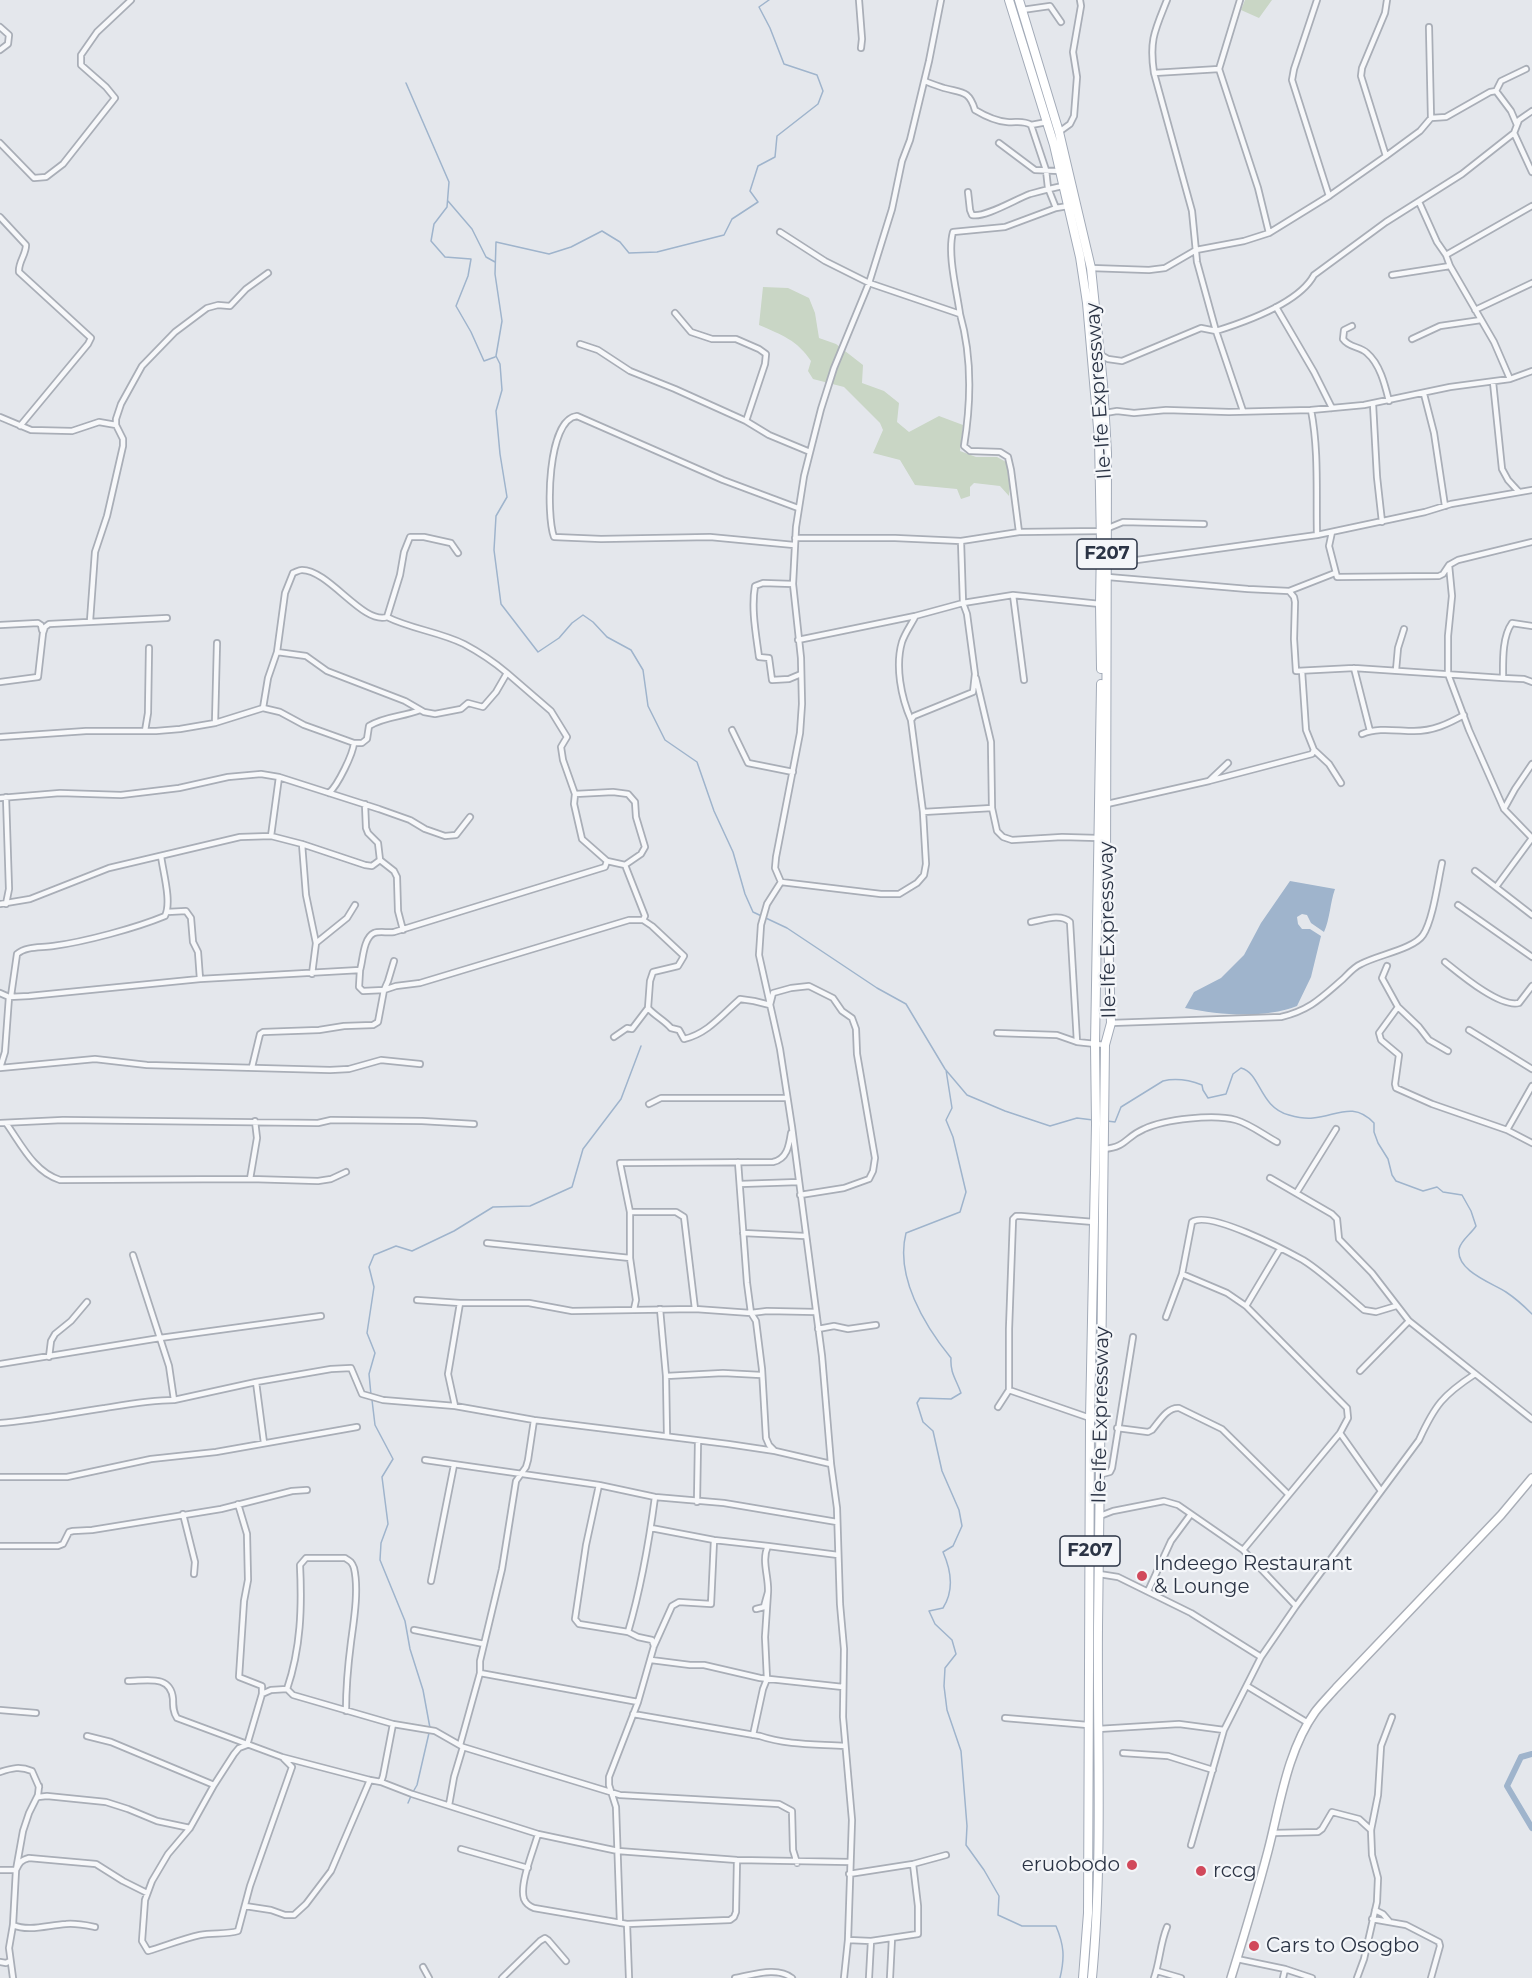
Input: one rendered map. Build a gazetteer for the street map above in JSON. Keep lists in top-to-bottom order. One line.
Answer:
{"streets":{"main road":["Ile-Ife Expressway","F207"]},"places":["Indeego Restaurant & Lounge","eruobodo","rccg","Cars to Osogbo"]}
